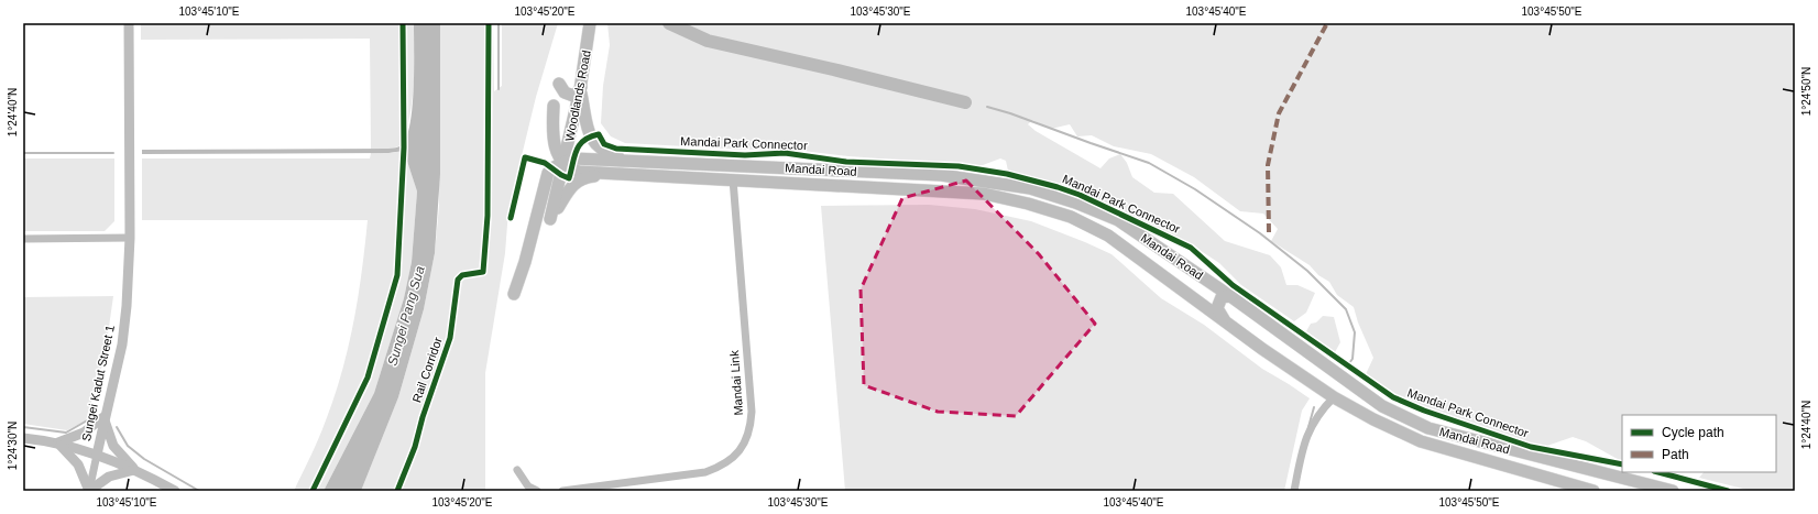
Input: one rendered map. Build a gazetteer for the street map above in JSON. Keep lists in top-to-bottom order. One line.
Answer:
{"streets":{"main road":["Woodlands Road","Mandai Road"],"street":["Sungei Kadut Street 1","Mandai Link"],"cycle path":["Mandai Park Connector","Rail Corridor"]},"crossings":[["Mandai Road","Mandai Link"]],"water":["Sungei Pang Sua"],"legend":["Cycle path","Path"],"coordinates":["103°45'10\"E","103°45'20\"E","103°45'30\"E","103°45'40\"E","103°45'50\"E","1°24'50\"N","1°24'40\"N","1°24'30\"N"]}
